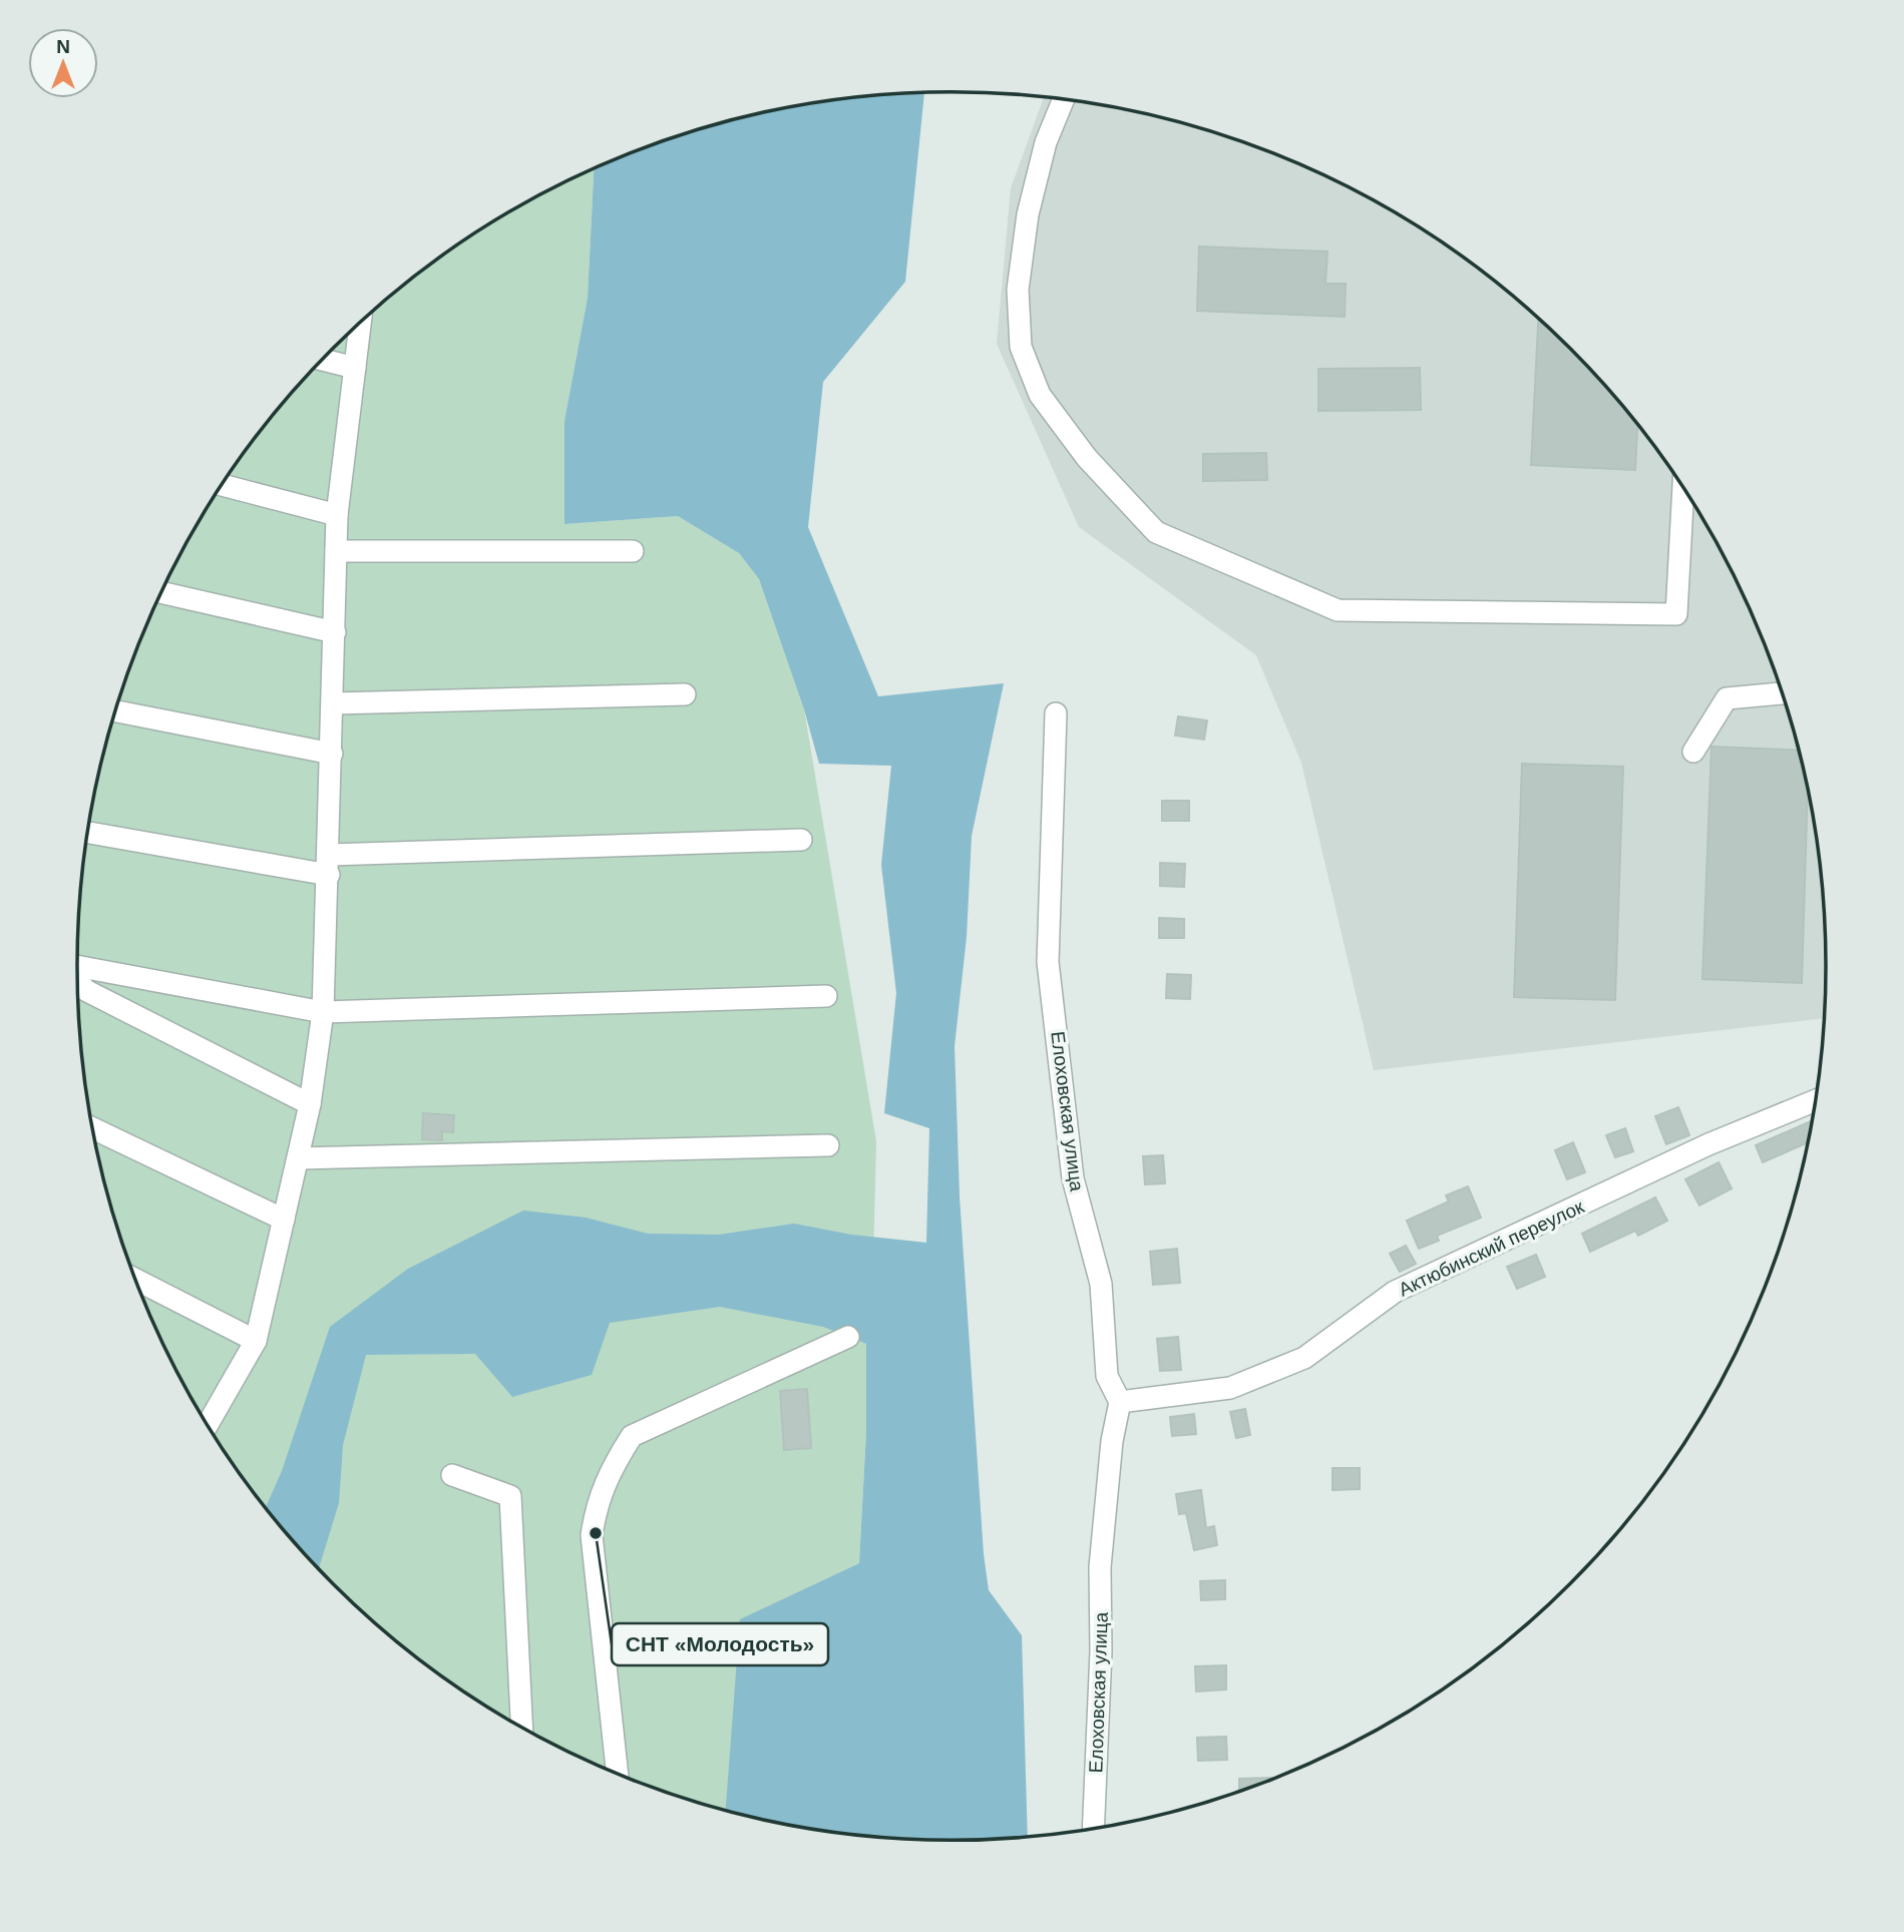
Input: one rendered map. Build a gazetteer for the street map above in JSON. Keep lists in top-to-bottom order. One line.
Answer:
{"streets":{"street":["Елоховская улица","Актюбинский переулок"]},"crossings":[["Елоховская улица","Актюбинский переулок"]],"places":["СНТ «Молодость»"],"north":"top"}
